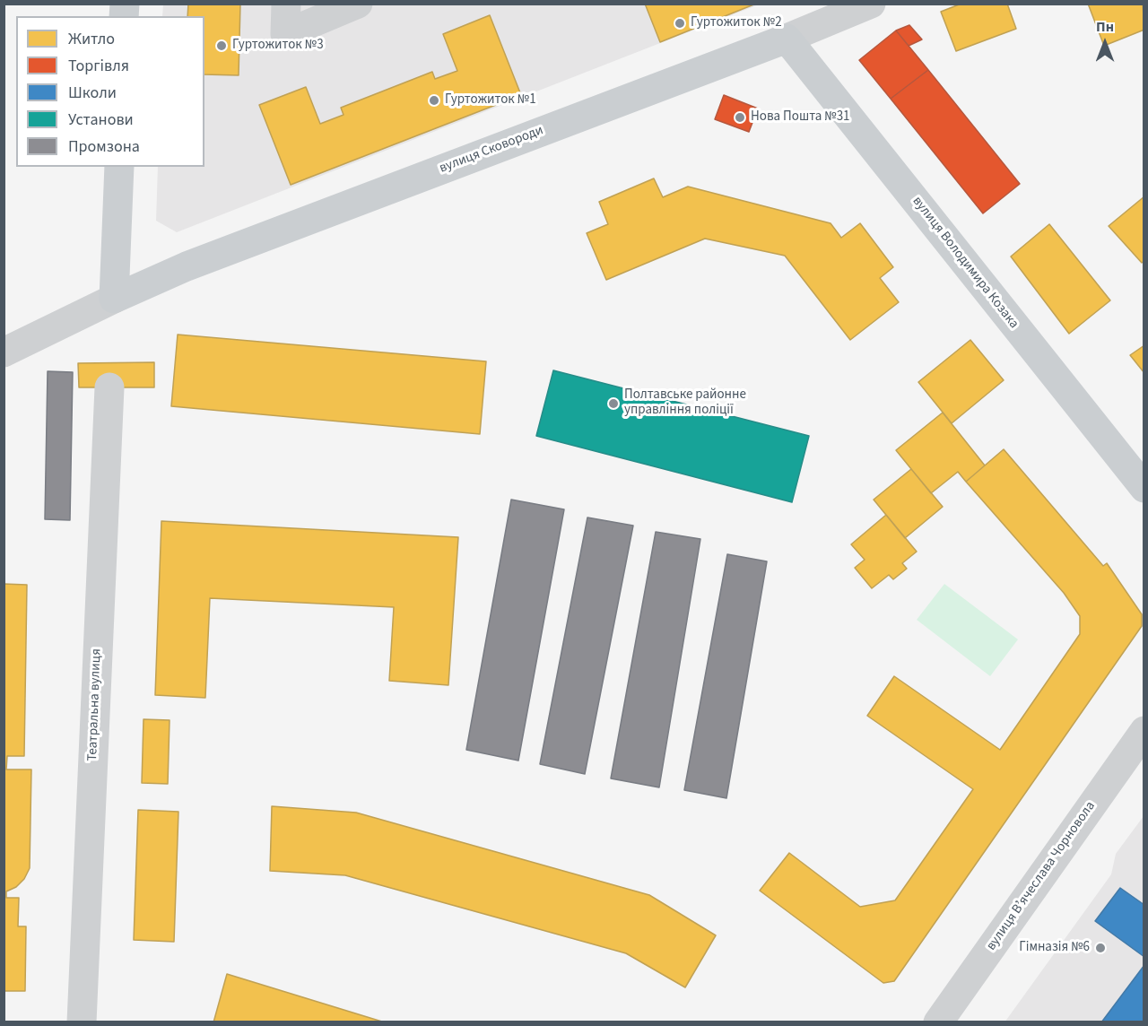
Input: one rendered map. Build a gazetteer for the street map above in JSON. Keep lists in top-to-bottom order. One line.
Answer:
{"streets":{"main road":["вулиця Сковороди","вулиця Володимира Козака"],"street":["Театральна вулиця","вулиця Вʼячеслава Чорновола"]},"crossings":[["вулиця Сковороди","вулиця Володимира Козака"]],"places":["Гуртожиток №2","Гуртожиток №3","Гуртожиток №1","Нова Пошта №31","Полтавське районне управління поліції","Гімназія №6"],"legend":["Житло","Торгівля","Школи","Установи","Промзона"],"north":"top"}
